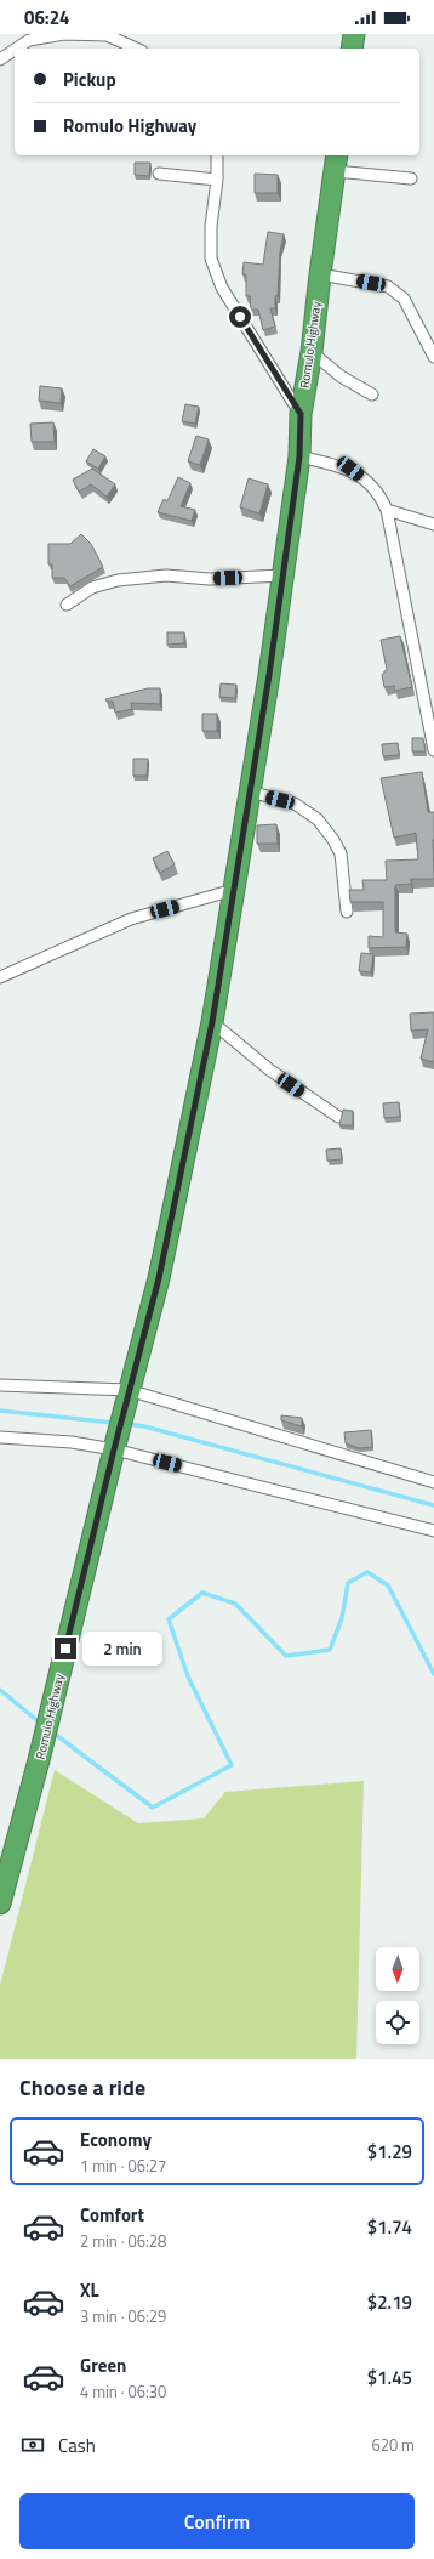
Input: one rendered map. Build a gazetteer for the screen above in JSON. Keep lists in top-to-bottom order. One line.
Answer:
{"streets":{"highway":["Romulo Highway"]},"north":"bottom","page":{"status":"06:24","banner":["Pickup","Romulo Highway"],"bubble":"2 min","heading":"Choose a ride","list":[{"name":"Economy","note":"1 min · 06:27","value":"$1.29"},{"name":"Comfort","note":"2 min · 06:28","value":"$1.74"},{"name":"XL","note":"3 min · 06:29","value":"$2.19"},{"name":"Green","note":"4 min · 06:30","value":"$1.45"}],"pay":["Cash","620 m"],"buttons":"Confirm"}}
